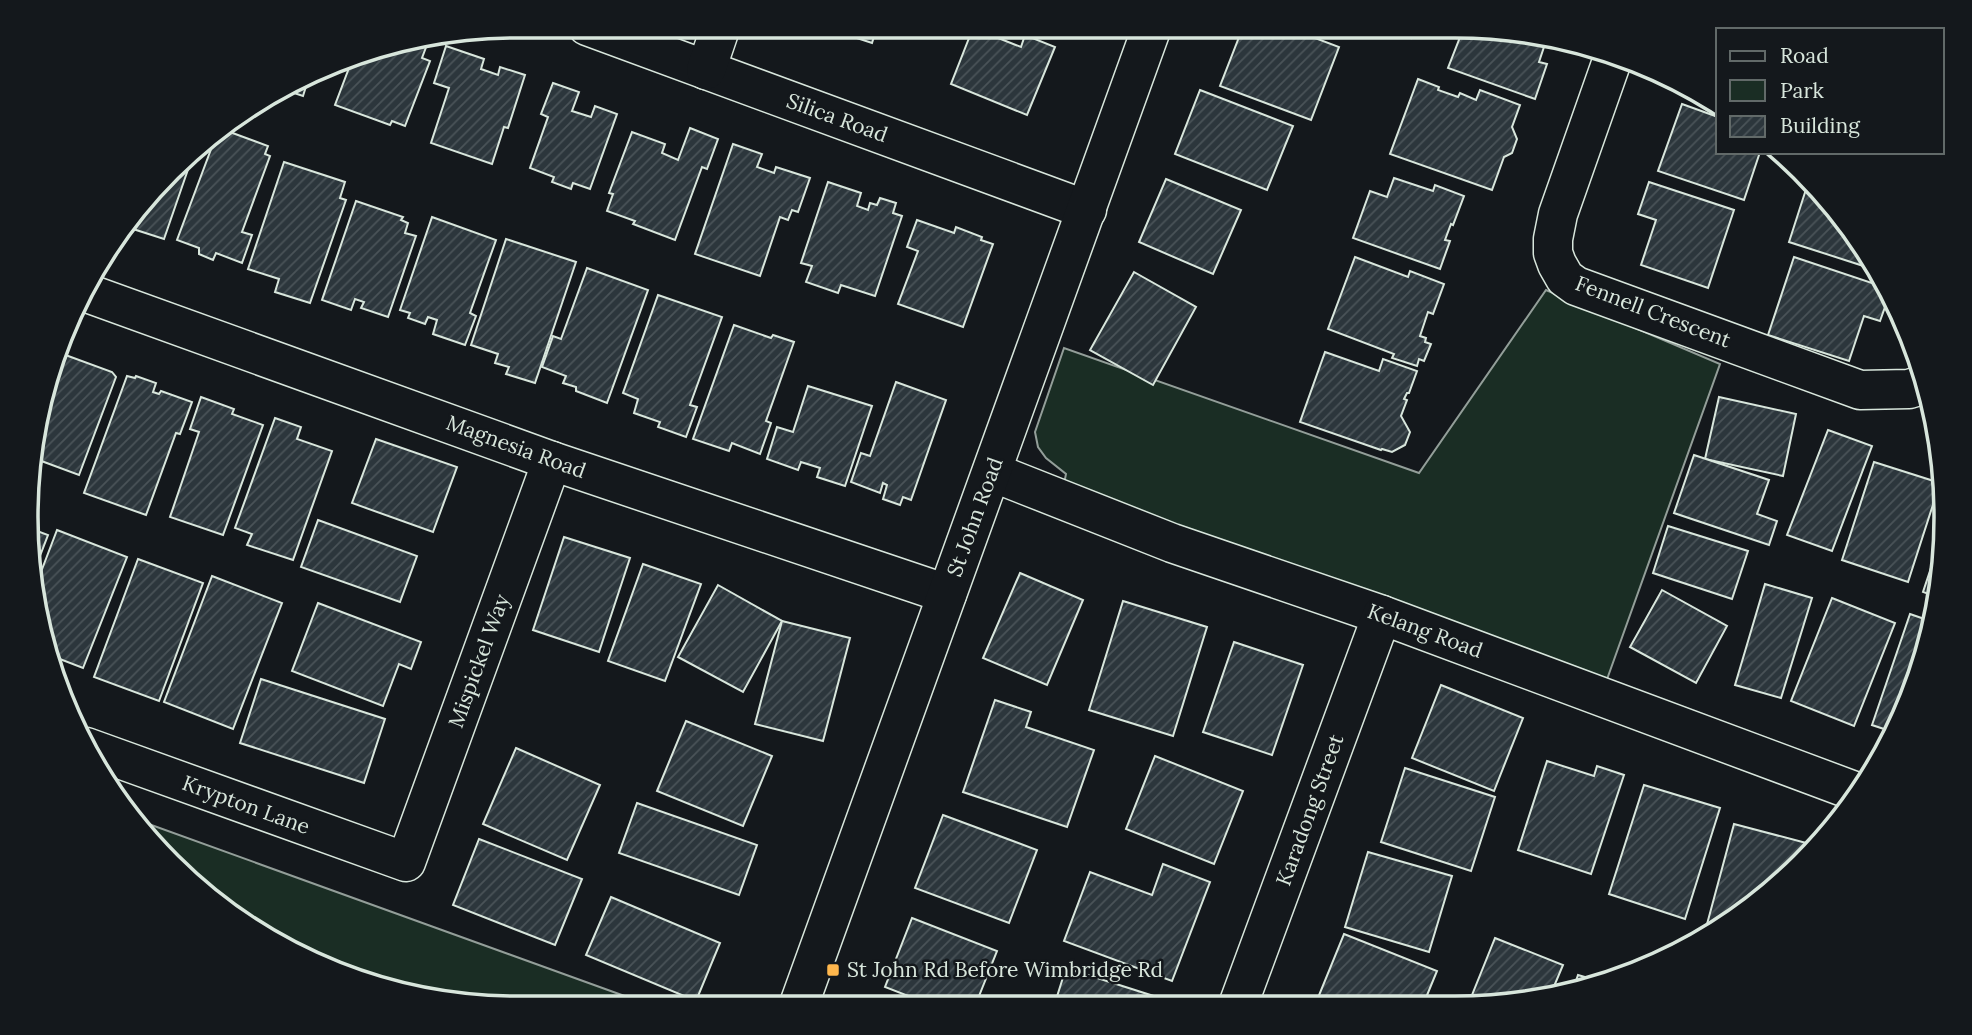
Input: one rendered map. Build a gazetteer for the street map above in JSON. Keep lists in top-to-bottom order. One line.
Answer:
{"streets":{"street":["Silica Road","Fennell Crescent","Magnesia Road","St John Road","Kelang Road","Mispickel Way","Krypton Lane","Karadong Street"]},"crossings":[["Silica Road","St John Road"],["Magnesia Road","St John Road"],["Magnesia Road","Mispickel Way"],["St John Road","Kelang Road"],["Kelang Road","Karadong Street"],["Mispickel Way","Krypton Lane"]],"places":{"transit":["St John Rd Before Wimbridge Rd"]},"legend":["Road","Park","Building"]}
